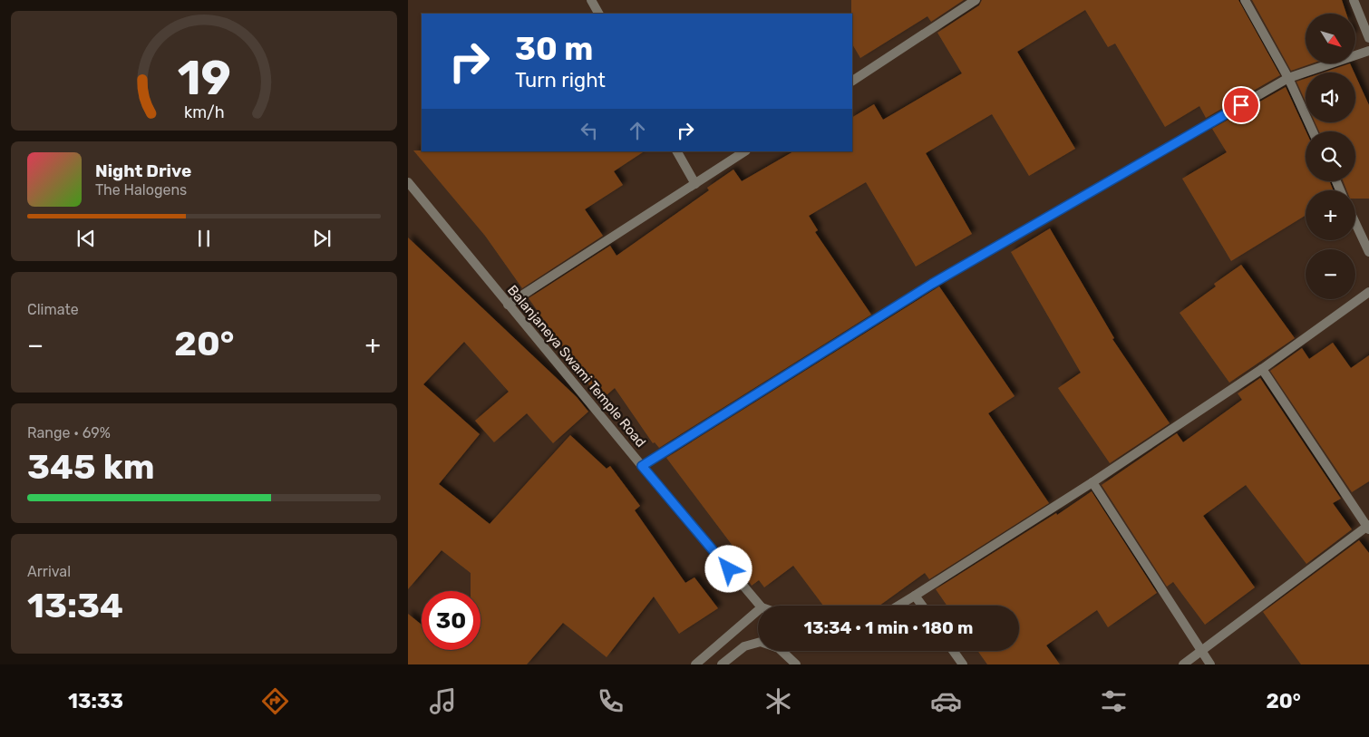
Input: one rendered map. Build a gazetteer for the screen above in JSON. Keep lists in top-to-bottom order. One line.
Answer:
{"streets":{"street":["Balanjaneya Swami Temple Road"]},"north":"bottom right","page":{"map_buttons":["+","−"],"turn":["30 m","Turn right"],"song":["Night Drive","The Halogens"],"tile":["Climate",["Range · 69%","345 km"],["Arrival","13:34"]],"heat":["−","20°","+"],"limit":"30","trip":"13:34 · 1 min · 180 m","tabs":["13:33","20°"],"gauge":["19","km/h"]}}
